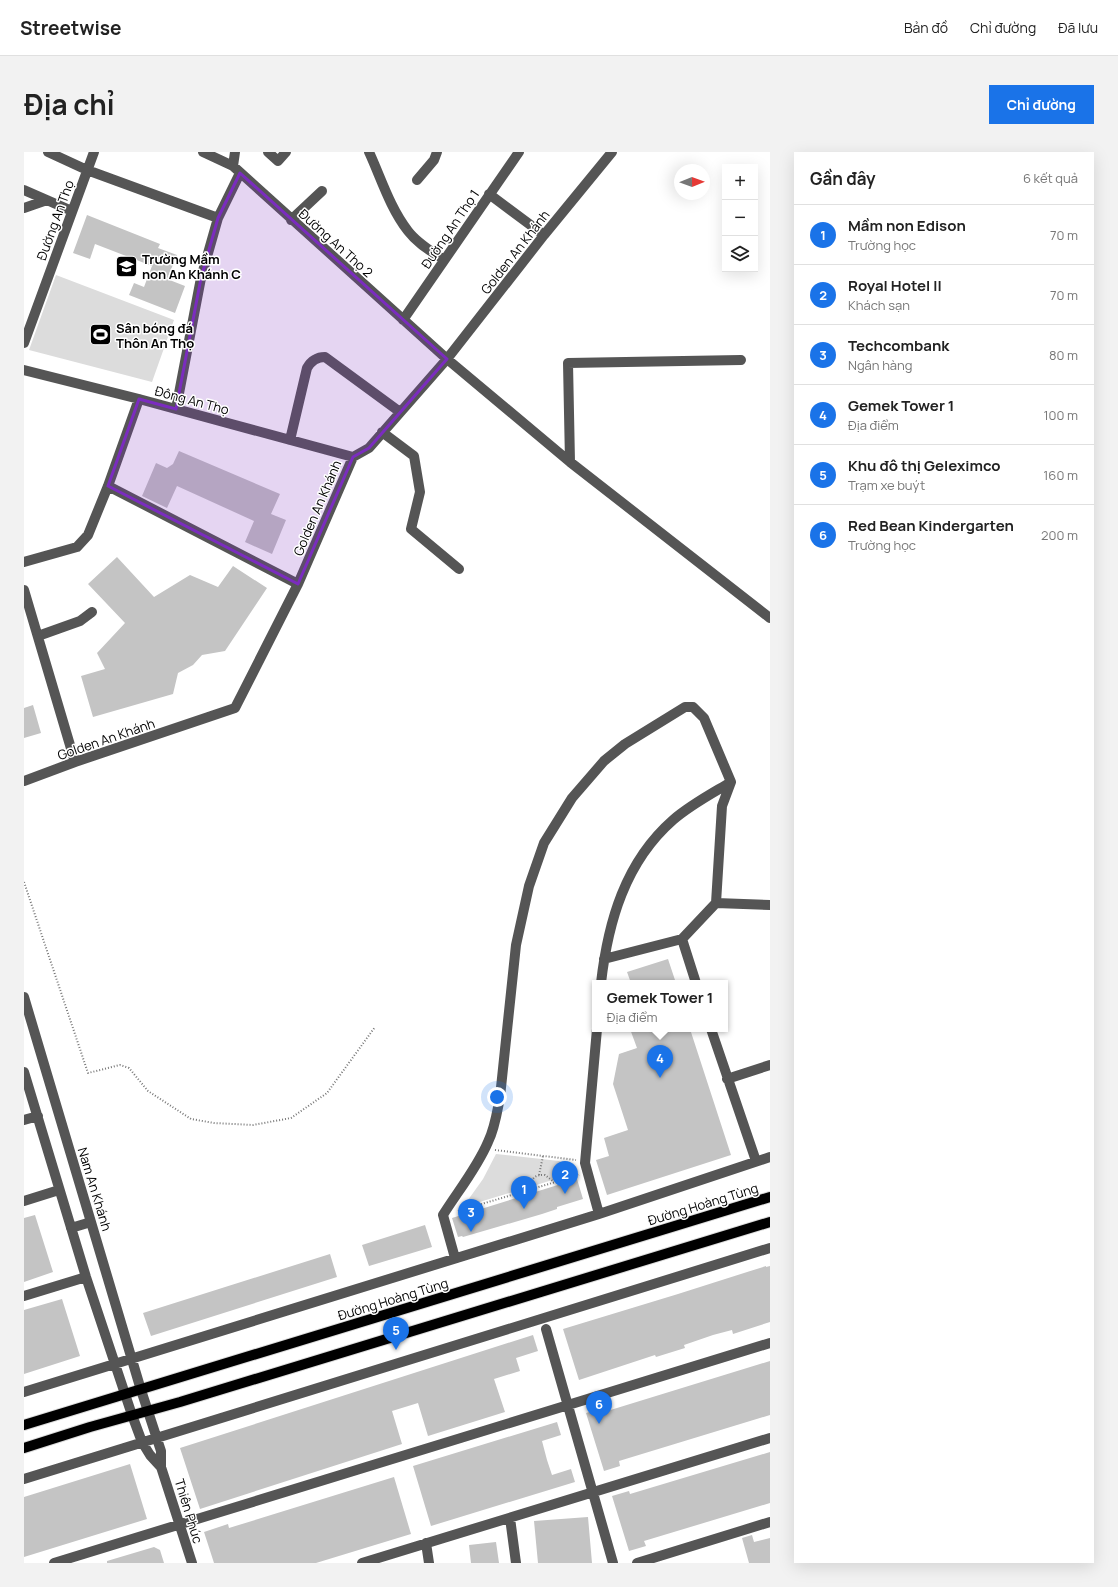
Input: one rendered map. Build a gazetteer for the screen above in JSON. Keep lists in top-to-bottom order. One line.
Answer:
{"streets":{"main road":["Đường Hoàng Tùng"],"street":["Đường An Thọ","Đường An Thọ 1","Đường An Thọ 2","Golden An Khánh","Đông An Thọ","Nam An Khánh","Thiên Phúc"]},"crossings":[["Đường An Thọ 1","Đường An Thọ 2"],["Đường An Thọ 2","Golden An Khánh"],["Golden An Khánh","Đông An Thọ"],["Nam An Khánh","Đường Hoàng Tùng"],["Nam An Khánh","Thiên Phúc"],["Đường Hoàng Tùng","Thiên Phúc"]],"places":{"school or university":["Trường Mầm non An Khánh C"],"sports":["Sân bóng đá Thôn An Thọ"]},"north":"right","page":{"header":"Streetwise","nav":["Bản đồ","Chỉ đường","Đã lưu"],"title":"Địa chỉ","buttons":"Chỉ đường","heading":["Gần đây","6 kết quả"],"map_buttons":["+","−"],"list":[{"mark":"1","name":"Mầm non Edison","note":"Trường học","value":"70 m"},{"mark":"2","name":"Royal Hotel II","note":"Khách sạn","value":"70 m"},{"mark":"3","name":"Techcombank","note":"Ngân hàng","value":"80 m"},{"mark":"4","name":"Gemek Tower 1","note":"Địa điểm","value":"100 m"},{"mark":"5","name":"Khu đô thị Geleximco","note":"Trạm xe buýt","value":"160 m"},{"mark":"6","name":"Red Bean Kindergarten","note":"Trường học","value":"200 m"}],"popup":["Gemek Tower 1","Địa điểm"],"pins":["4","2","1","3","5","6"]}}
